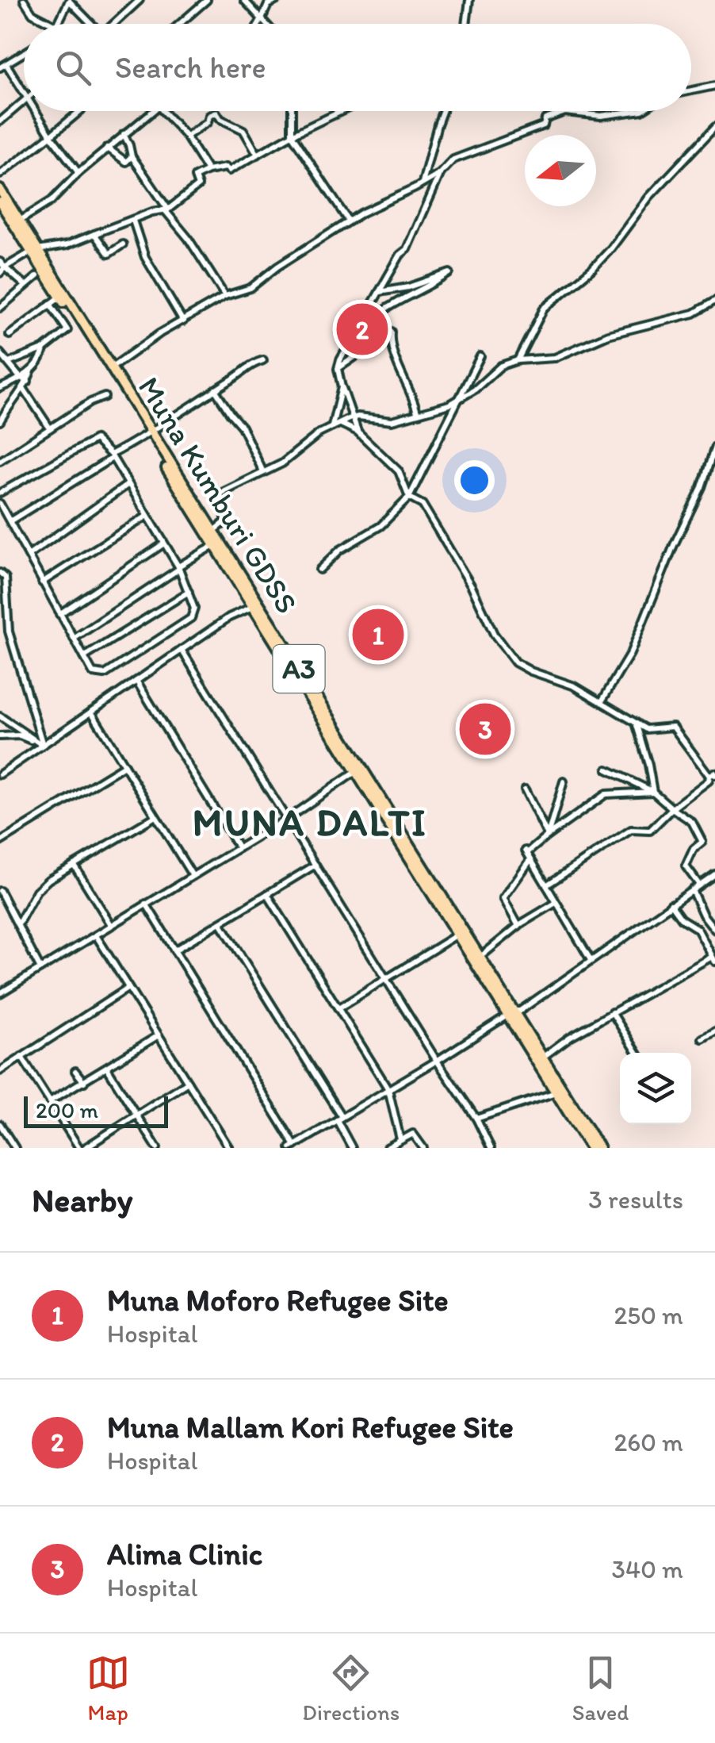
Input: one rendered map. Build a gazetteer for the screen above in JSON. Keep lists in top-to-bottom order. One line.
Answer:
{"streets":{"highway":["Muna Kumburi GDSS","A3"]},"districts":["MUNA DALTI"],"scale_bar":"200 m","north":"left","page":{"search":"Search here","pins":["2","1","3"],"scale":"200 m","heading":["Nearby","3 results"],"list":[{"mark":"1","name":"Muna Moforo Refugee Site","note":"Hospital","value":"250 m"},{"mark":"2","name":"Muna Mallam Kori Refugee Site","note":"Hospital","value":"260 m"},{"mark":"3","name":"Alima Clinic","note":"Hospital","value":"340 m"}],"nav":["Map","Directions","Saved"]}}
